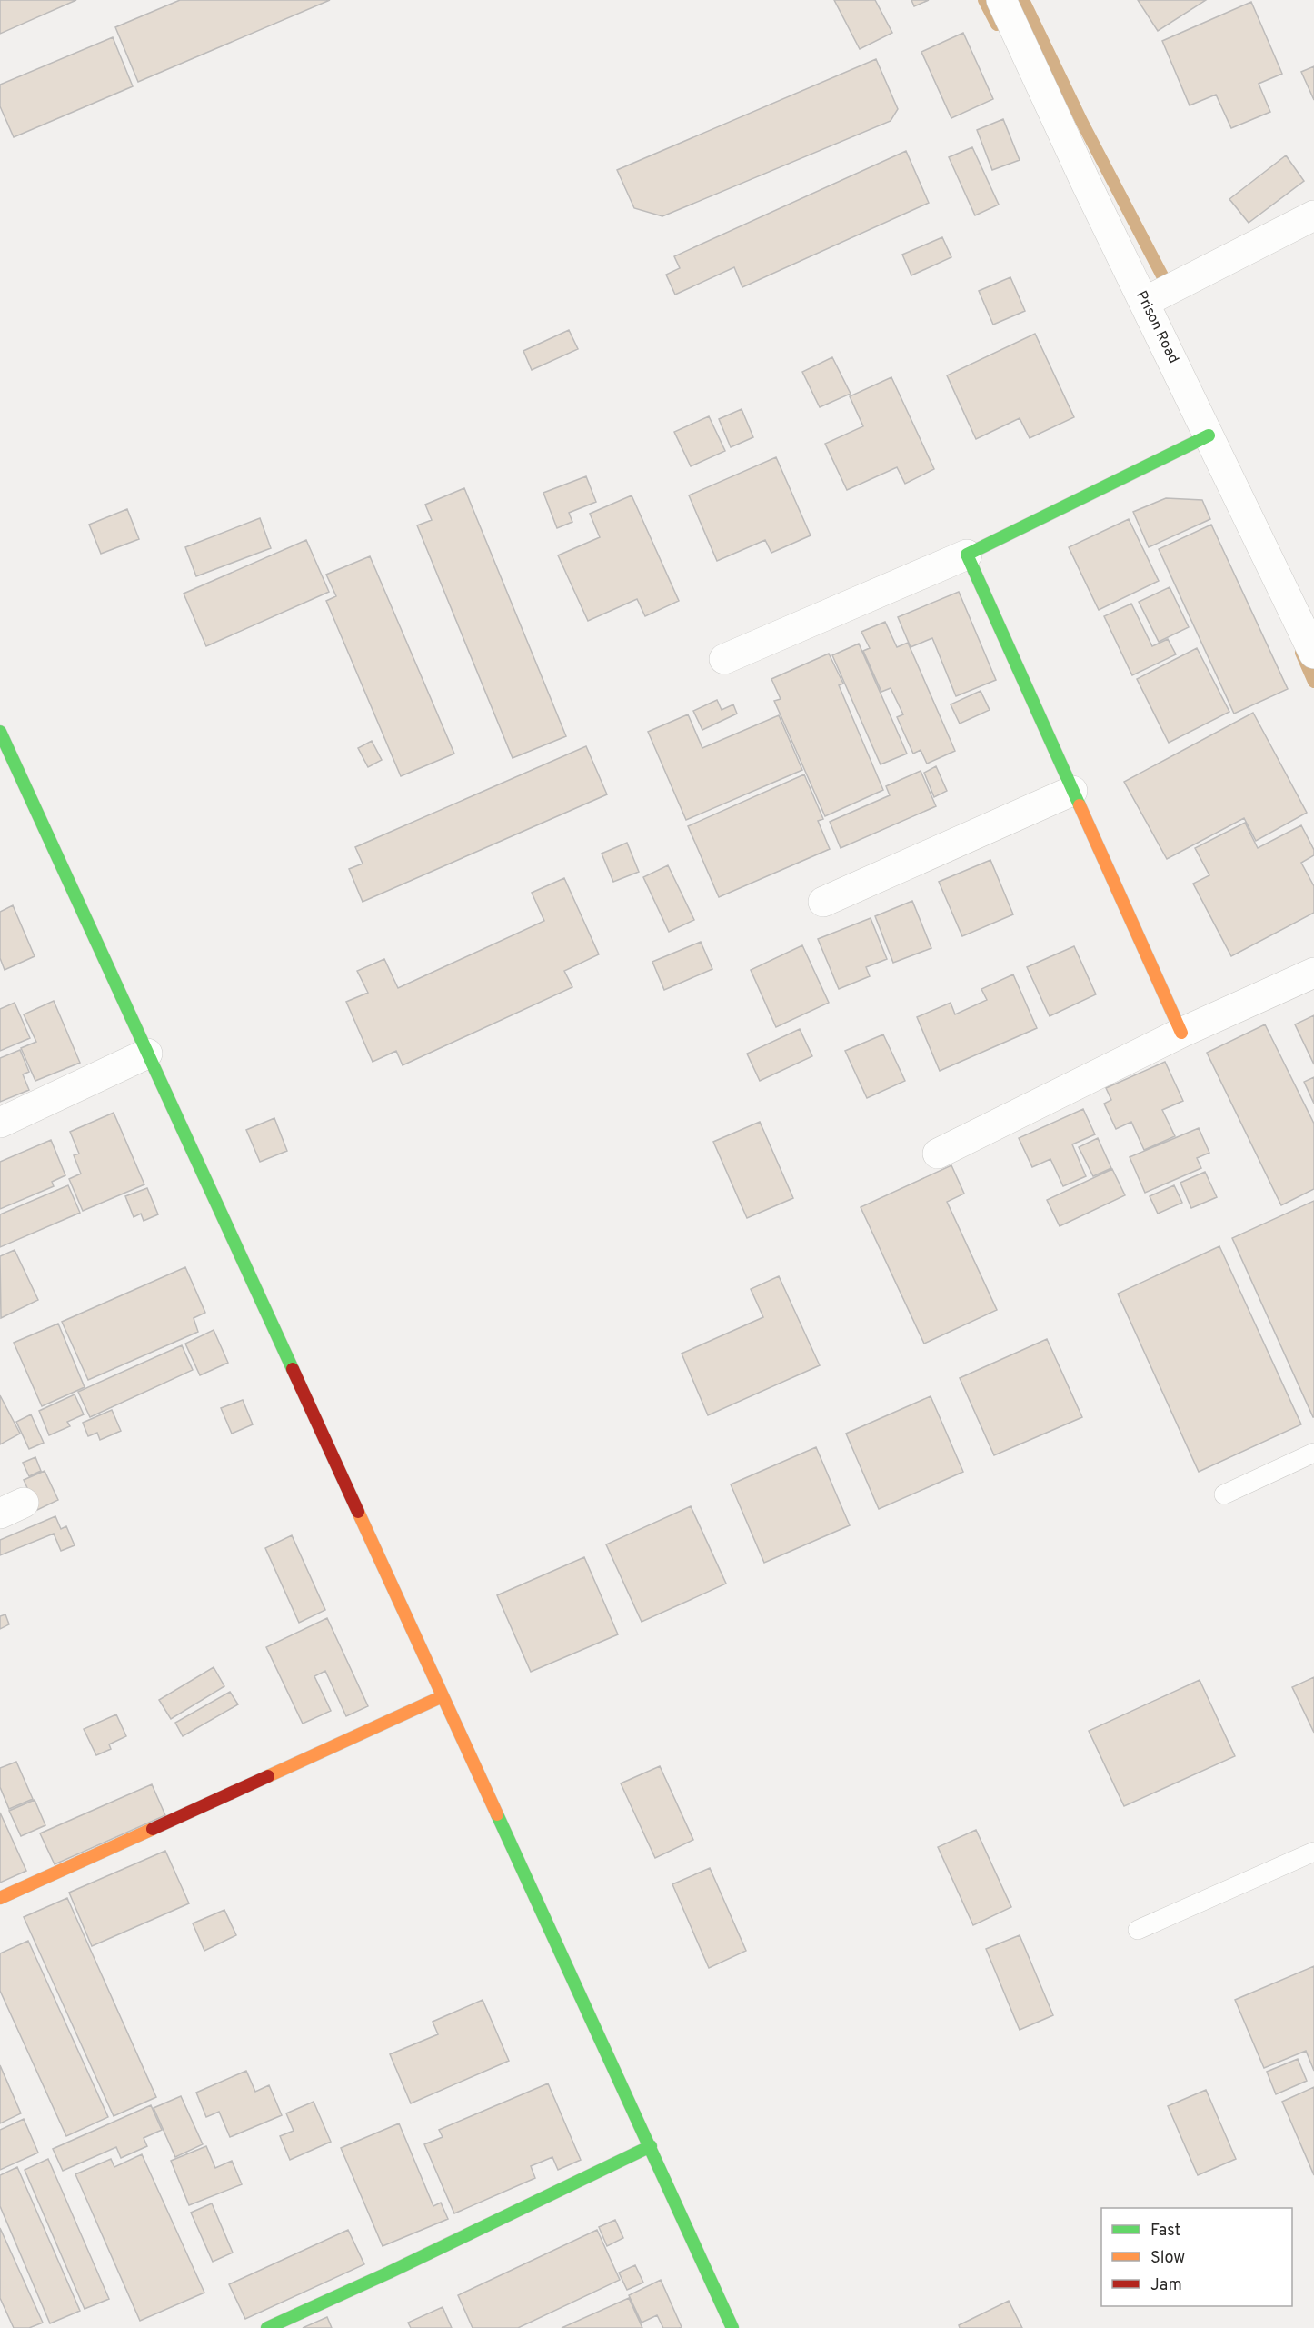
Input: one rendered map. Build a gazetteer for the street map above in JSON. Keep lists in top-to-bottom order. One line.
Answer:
{"streets":{"street":["Prison Road"]},"legend":["Fast","Slow","Jam"]}
